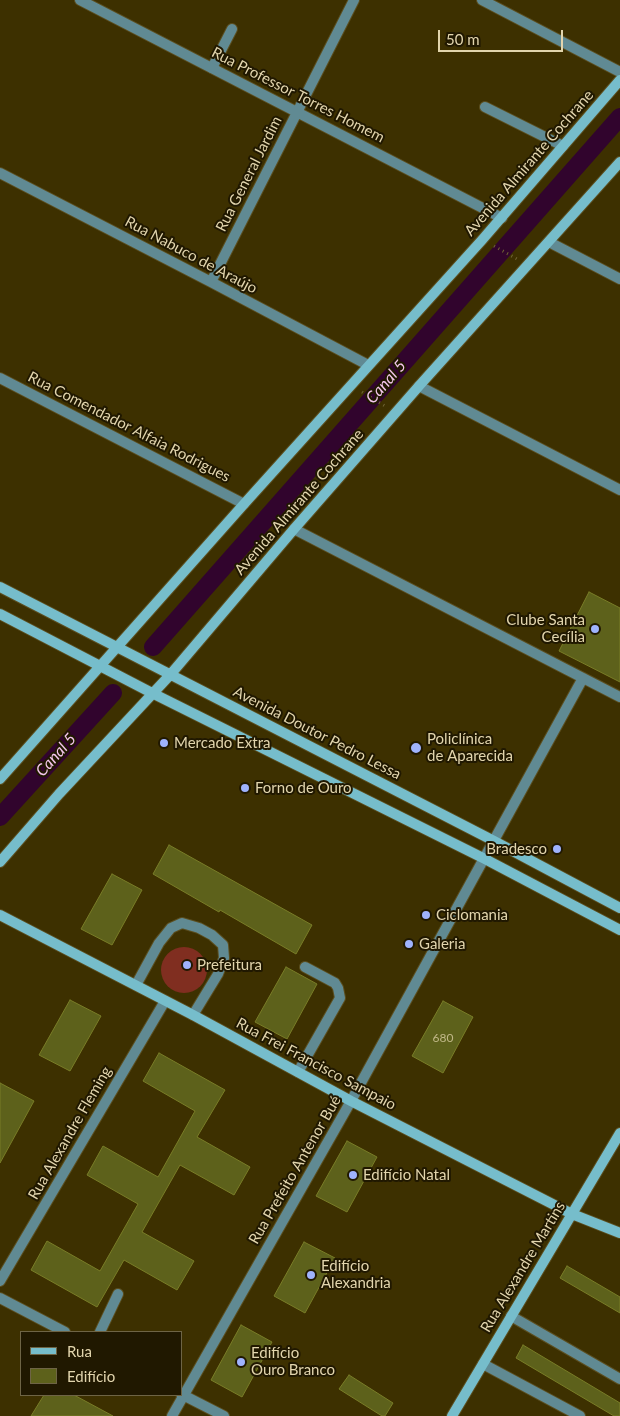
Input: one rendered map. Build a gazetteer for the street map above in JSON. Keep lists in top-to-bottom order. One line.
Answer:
{"streets":{"main road":["Avenida Almirante Cochrane","Avenida Doutor Pedro Lessa","Rua Frei Francisco Sampaio","Rua Alexandre Martins"],"street":["Rua Professor Torres Homem","Rua General Jardim","Rua Nabuco de Araújo","Rua Comendador Alfaia Rodrigues","Rua Alexandre Fleming","Rua Prefeito Antenor Bué"]},"crossings":[["Rua Professor Torres Homem","Avenida Almirante Cochrane"],["Rua Professor Torres Homem","Rua General Jardim"],["Avenida Almirante Cochrane","Rua Nabuco de Araújo"],["Avenida Almirante Cochrane","Rua Comendador Alfaia Rodrigues"],["Avenida Almirante Cochrane","Avenida Doutor Pedro Lessa"],["Rua General Jardim","Rua Nabuco de Araújo"],["Avenida Doutor Pedro Lessa","Rua Prefeito Antenor Bué"],["Rua Frei Francisco Sampaio","Rua Alexandre Fleming"],["Rua Frei Francisco Sampaio","Rua Prefeito Antenor Bué"],["Rua Frei Francisco Sampaio","Rua Alexandre Martins"]],"water":["Canal 5"],"places":["Clube Santa Cecília","Mercado Extra","Policlínica de Aparecida","Forno de Ouro","Bradesco","Ciclomania","Galeria","Prefeitura","Edifício Natal","Edifício Alexandria","Edifício Ouro Branco"],"house_numbers":["680"],"legend":["Rua","Edifício"],"scale_bar":"50 m"}
